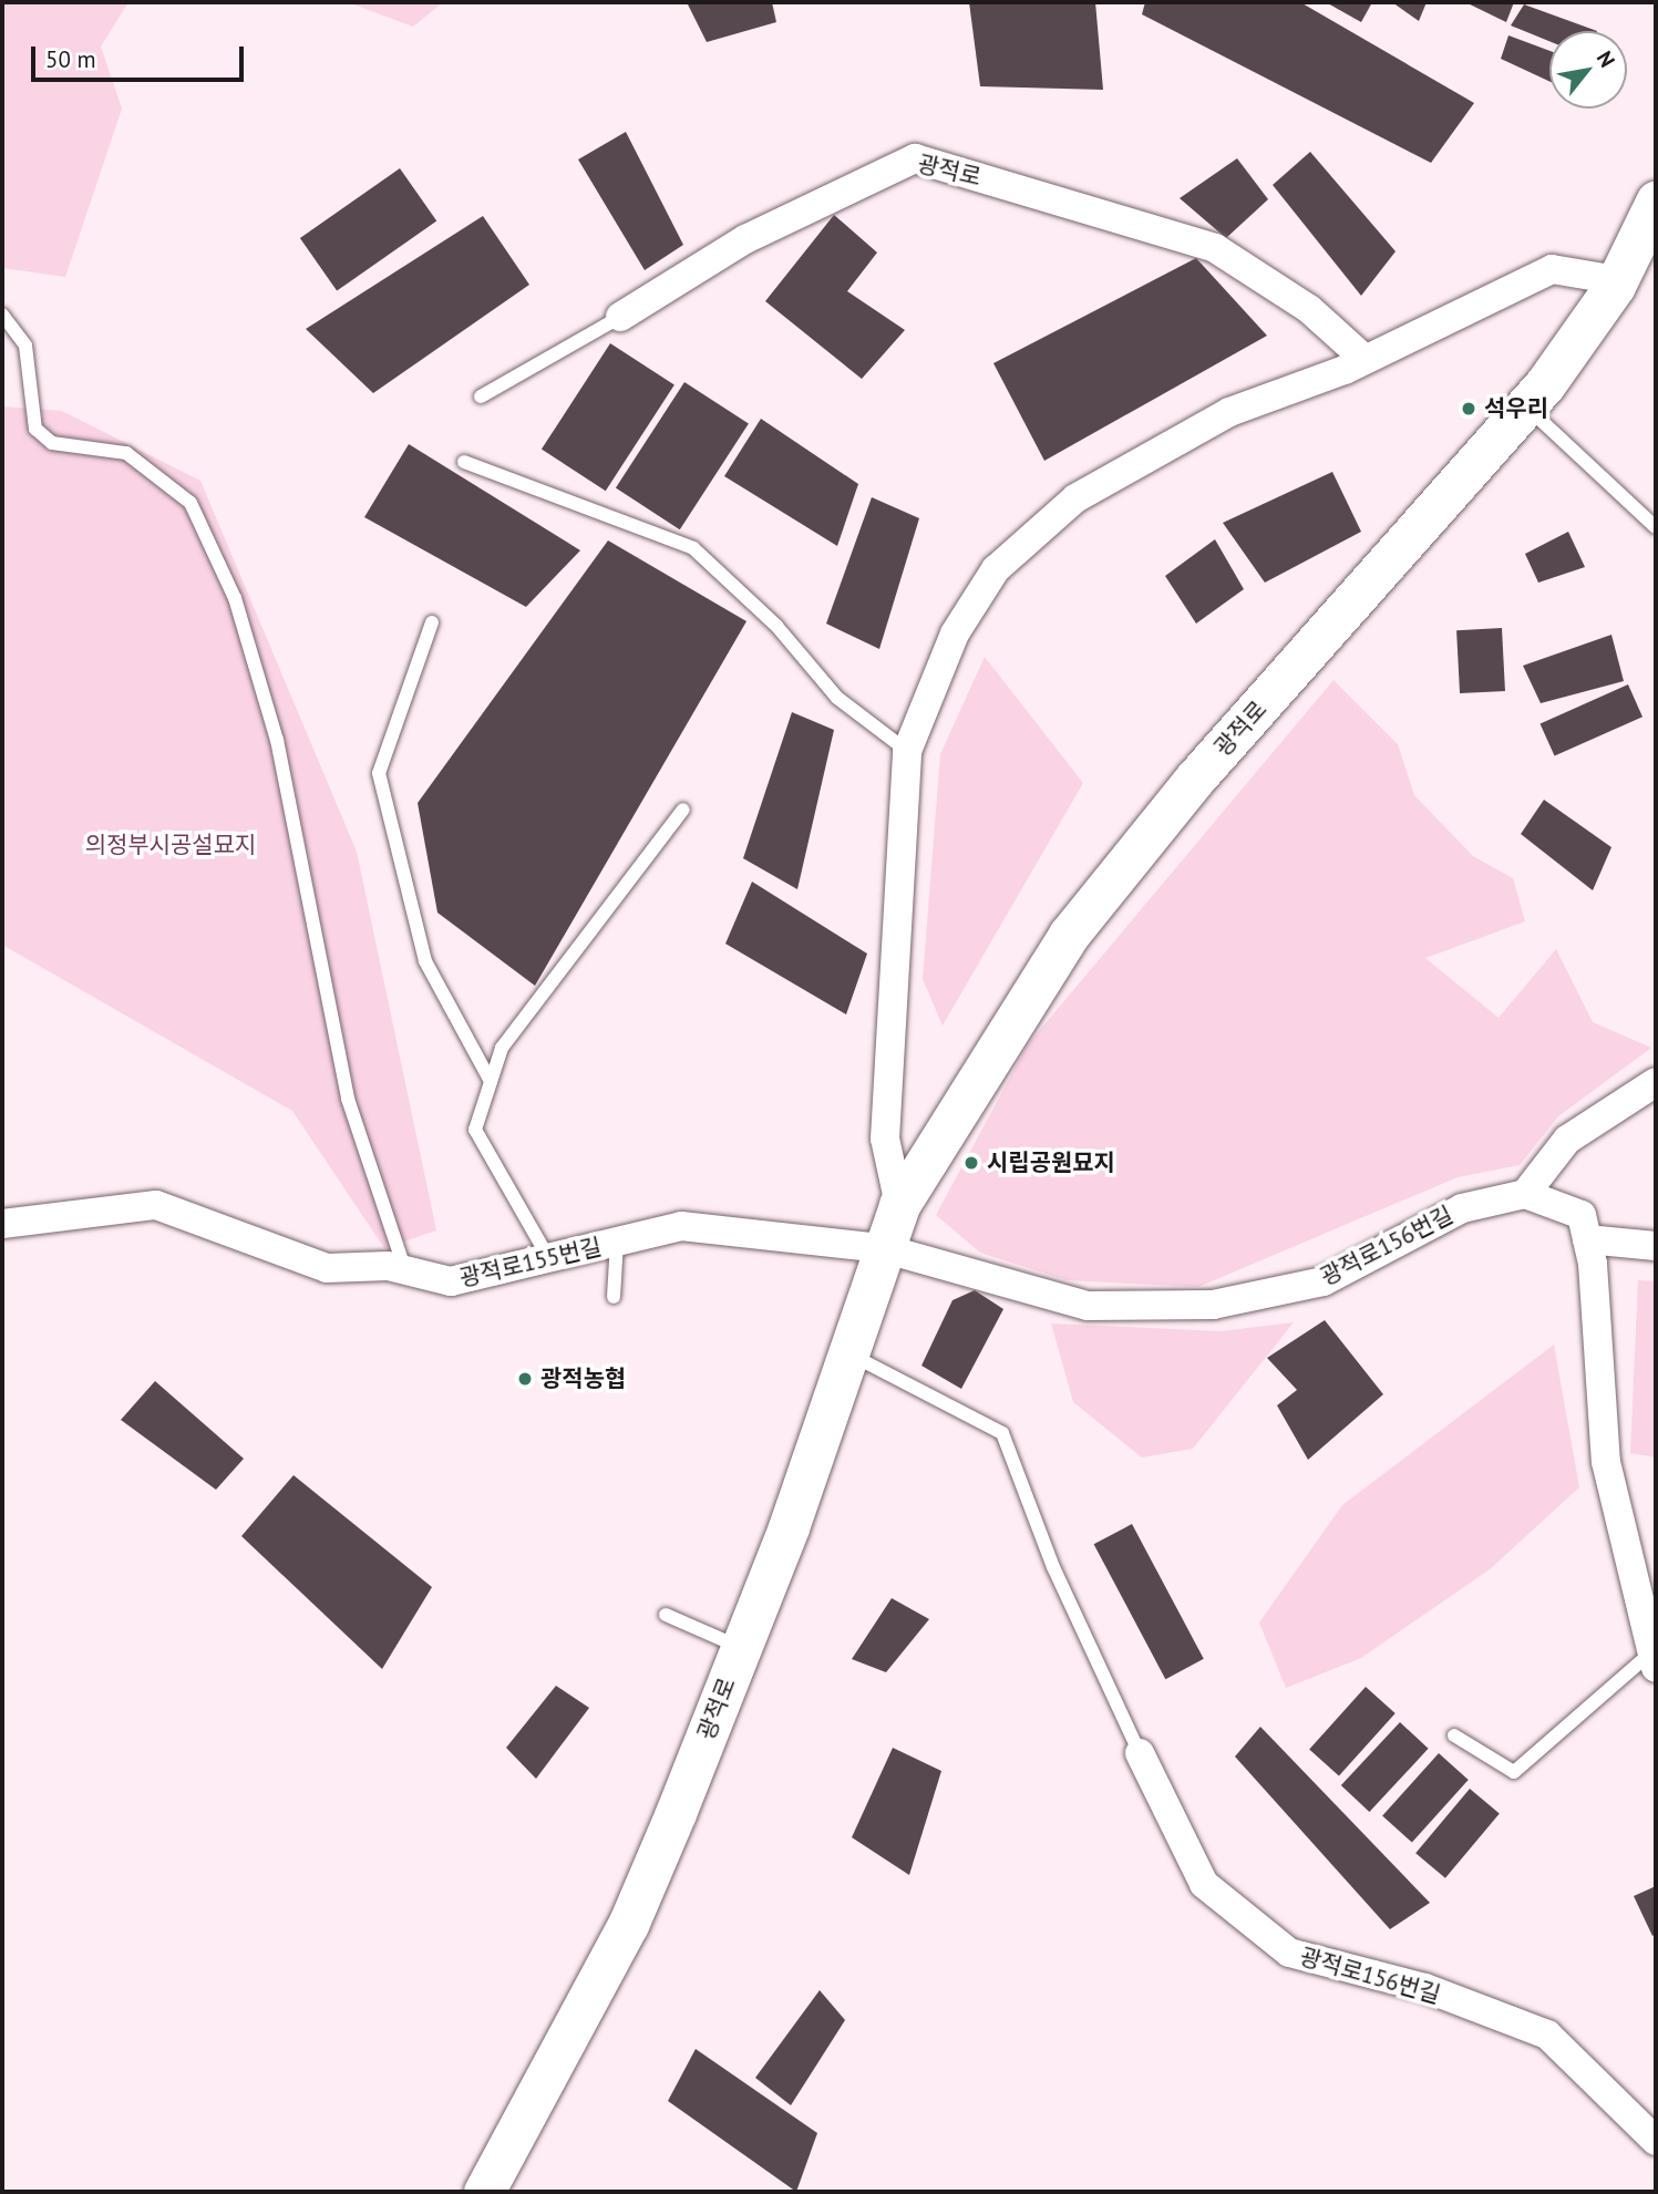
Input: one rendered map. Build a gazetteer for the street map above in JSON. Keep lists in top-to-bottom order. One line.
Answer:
{"streets":{"main road":["광적로"],"street":["광적로156번길","광적로155번길"]},"crossings":[["광적로","광적로156번길"],["광적로","광적로155번길"],["광적로156번길","광적로155번길"]],"parks":["의정부시공설묘지"],"places":["석우리","시립공원묘지","광적농협"],"scale_bar":"50 m","north":"top right"}
